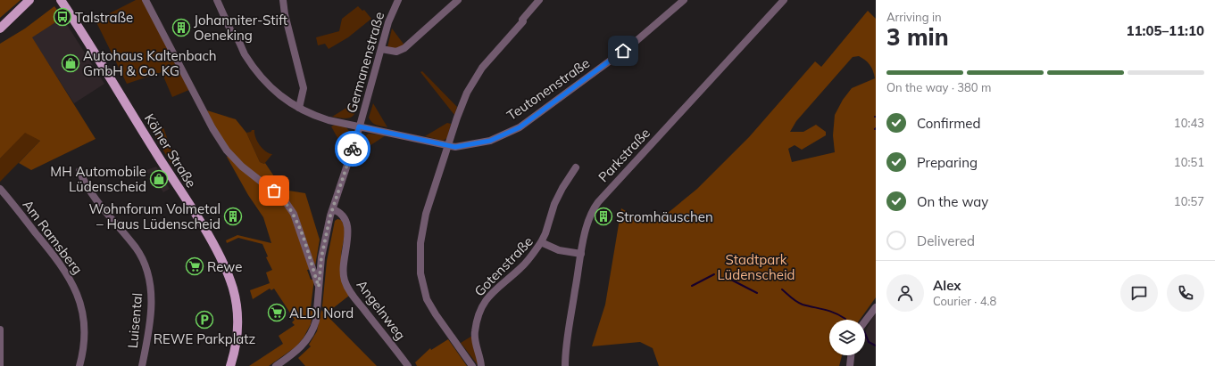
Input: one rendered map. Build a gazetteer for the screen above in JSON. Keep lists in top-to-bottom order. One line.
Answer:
{"streets":{"main road":["Kölner Straße"],"street":["Germanenstraße","Teutonenstraße","Parkstraße","Am Ramsberg","Gotenstraße","Angelnweg","Luisental"]},"crossings":[["Germanenstraße","Teutonenstraße"],["Germanenstraße","Angelnweg"],["Parkstraße","Gotenstraße"]],"parks":["Stadtpark Lüdenscheid"],"places":{"bus stop":["Talstraße"],"building":["Johanniter-Stift Oeneking","Wohnforum Volmetal – Haus Lüdenscheid","Stromhäuschen"],"shop":["Autohaus Kaltenbach GmbH & Co. KG","MH Automobile Lüdenscheid"],"supermarket":["Rewe","ALDI Nord"],"parking":["REWE Parkplatz"]},"page":{"heading":["3 min","Arriving in","11:05–11:10"],"panel":["Alex","Courier · 4.8"],"bar":"On the way · 380 m","list":[["Confirmed","10:43"],["Preparing","10:51"],["On the way","10:57"],"Delivered"]}}
